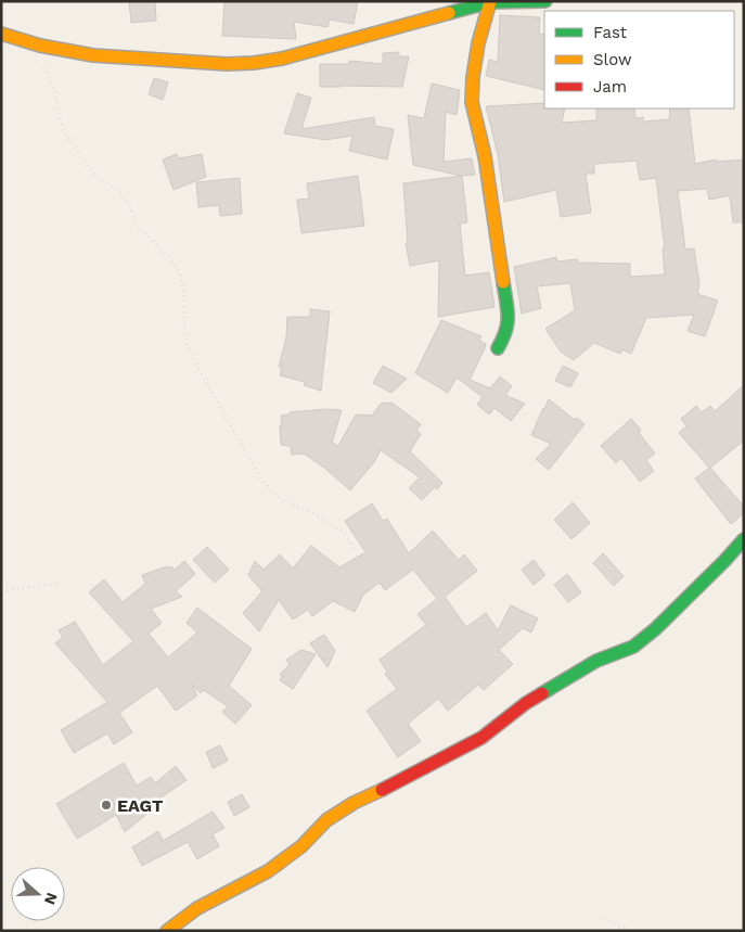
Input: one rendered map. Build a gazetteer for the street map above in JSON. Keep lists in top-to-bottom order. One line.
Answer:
{"places":["EAGT"],"legend":["Fast","Slow","Jam"],"north":"right"}
